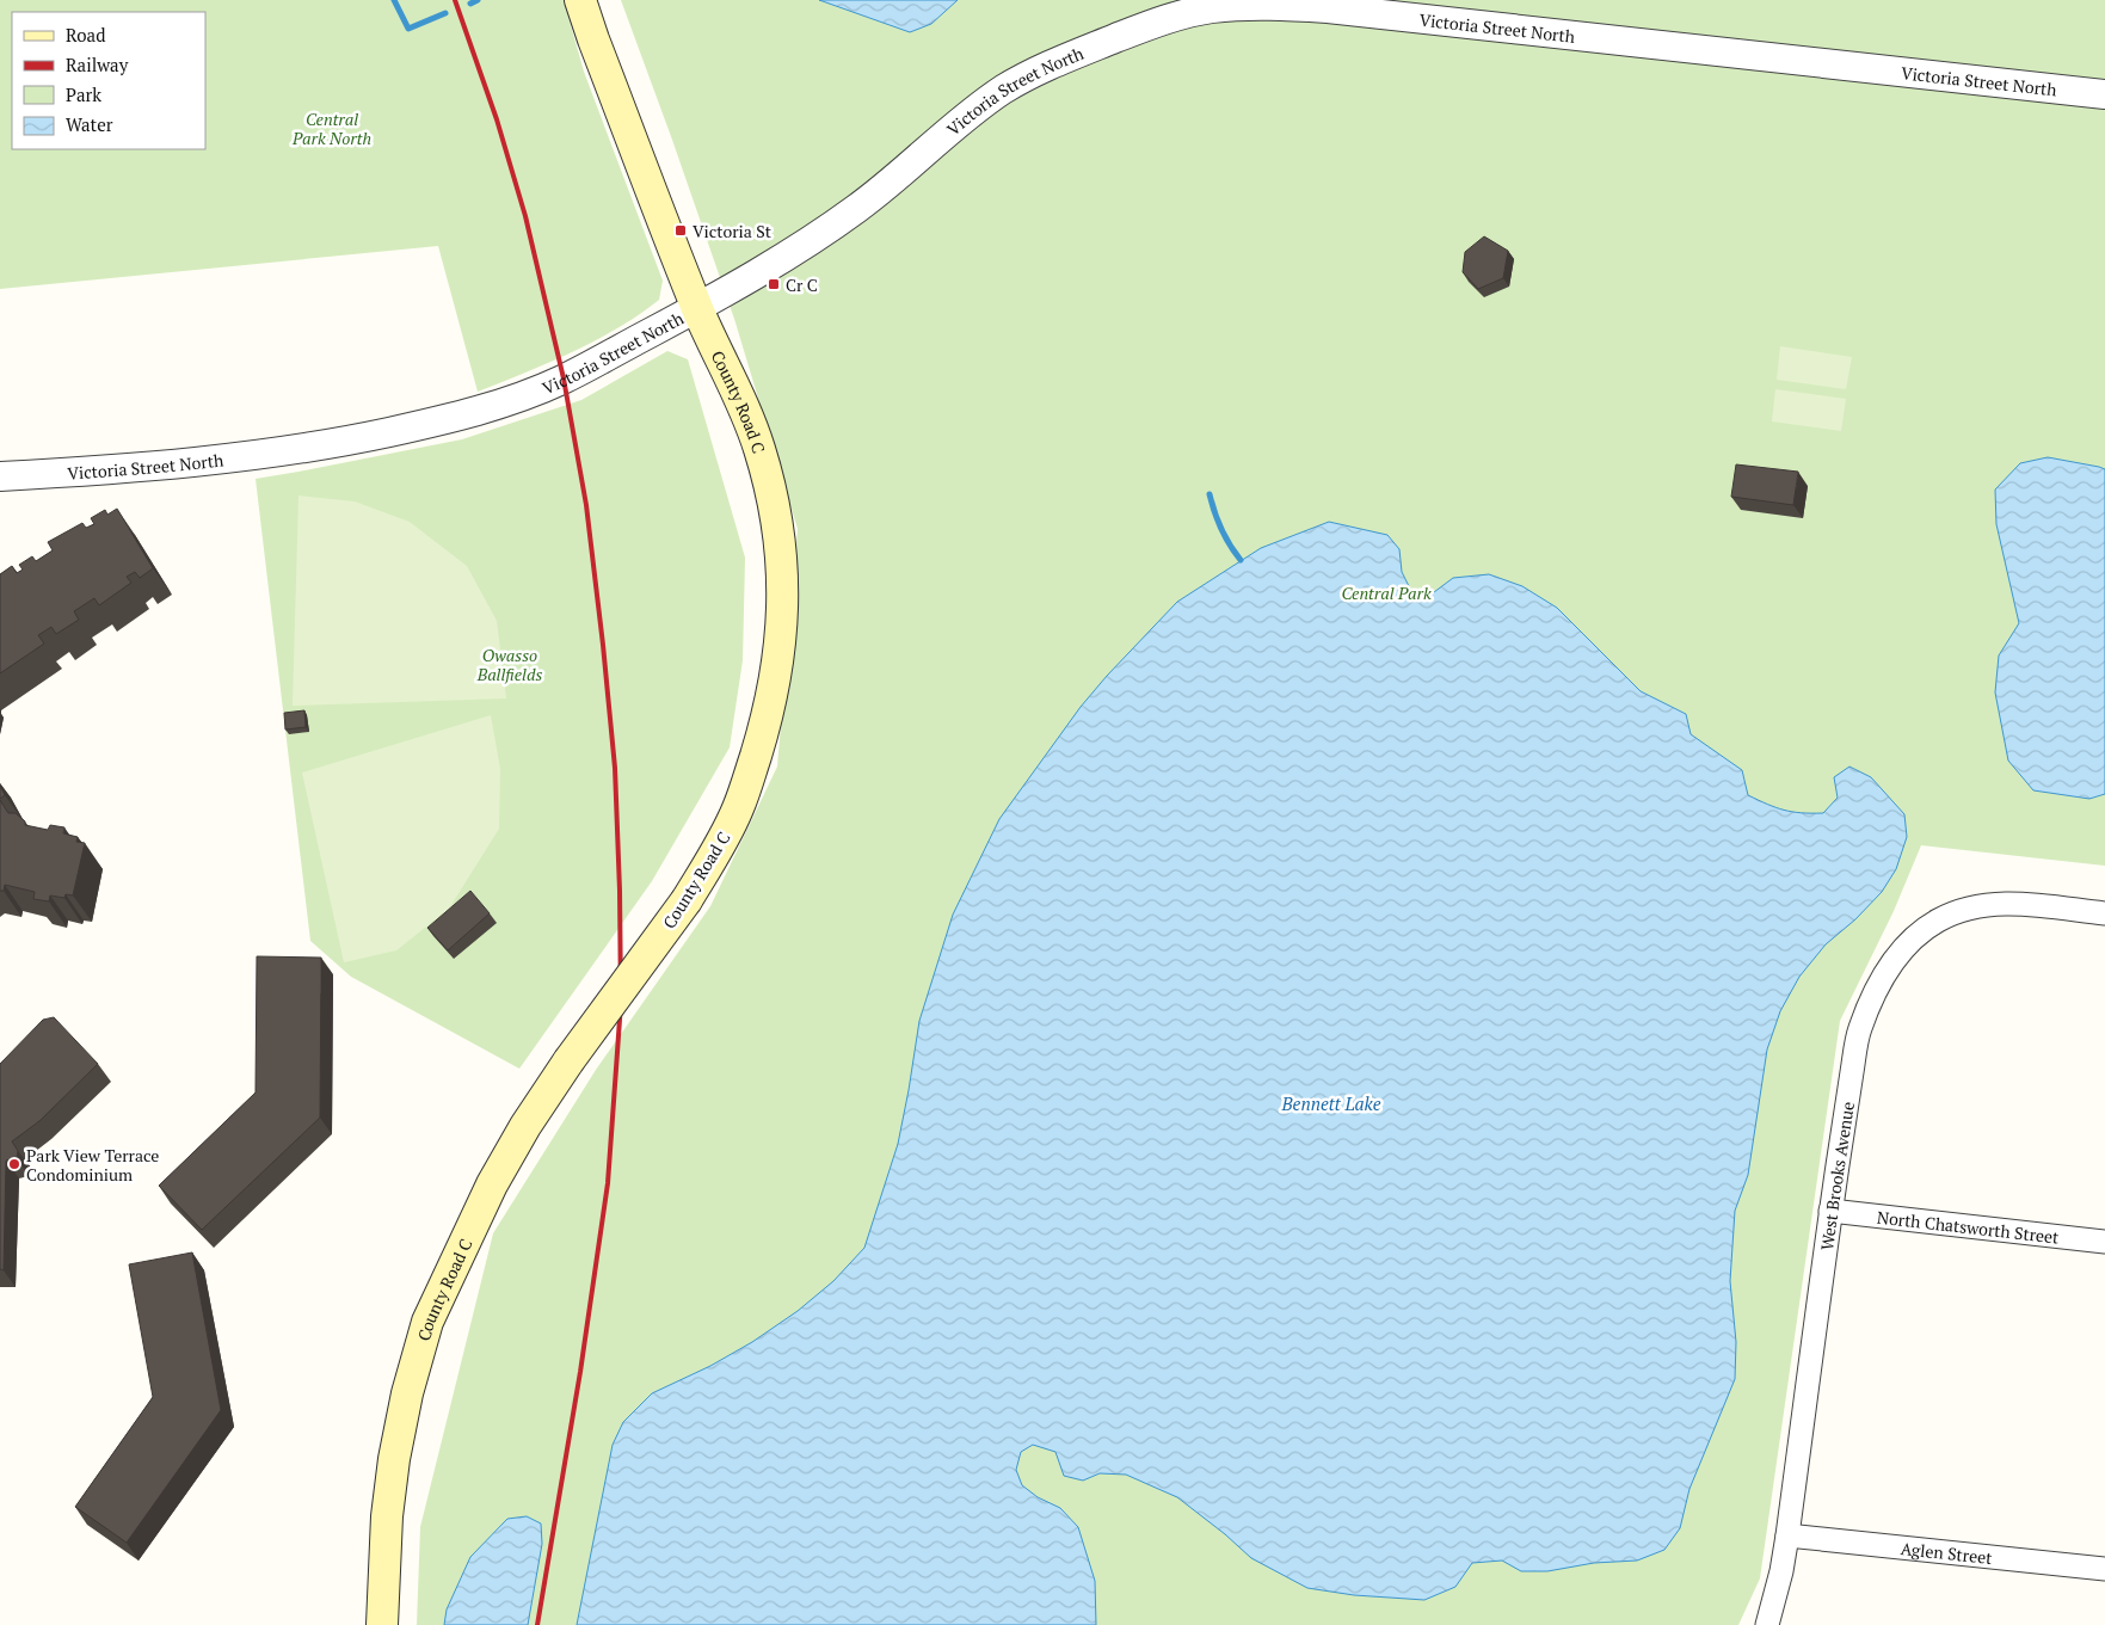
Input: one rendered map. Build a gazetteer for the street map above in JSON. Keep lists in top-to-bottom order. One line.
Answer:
{"streets":{"main road":["County Road C"],"street":["Victoria Street North","West Brooks Avenue","North Chatsworth Street","Aglen Street"]},"crossings":[["Victoria Street North","County Road C"],["West Brooks Avenue","North Chatsworth Street"],["West Brooks Avenue","Aglen Street"]],"water":["Bennett Lake"],"parks":["Central Park North","Central Park","Owasso Ballfields"],"places":{"transit":["Victoria St","Cr C"],"other":["Park View Terrace Condominium"]},"legend":["Road","Railway","Park","Water"]}
